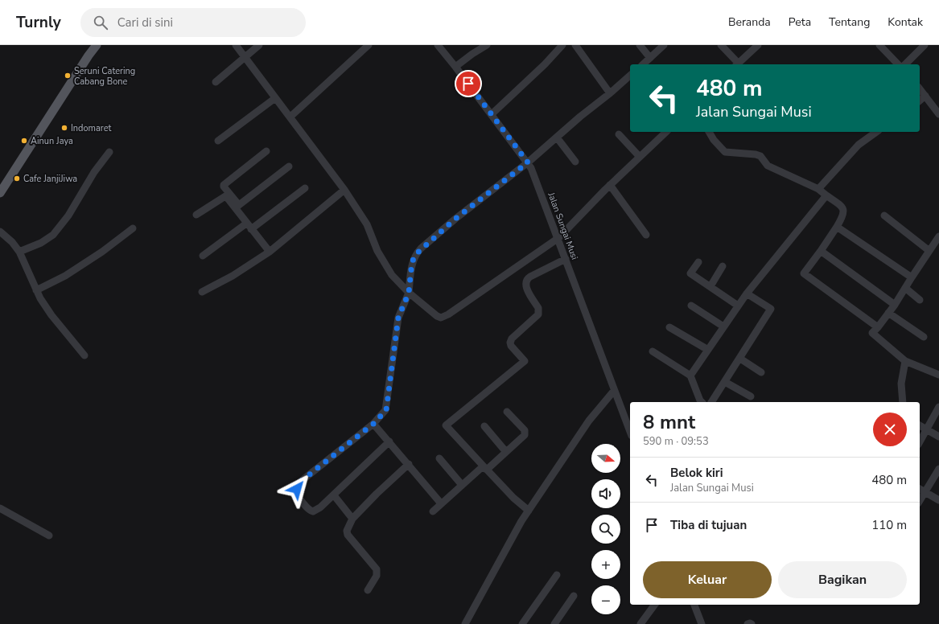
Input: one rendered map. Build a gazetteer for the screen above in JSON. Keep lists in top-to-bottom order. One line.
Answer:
{"streets":{"street":["Jalan Sungai Musi"]},"places":["Seruni Catering Cabang Bone","Indomaret","Ainun Jaya","Cafe JanjiJiwa"],"north":"right","page":{"header":"Turnly","search":"Cari di sini","nav":["Beranda","Peta","Tentang","Kontak"],"turn":["480 m","Jalan Sungai Musi"],"heading":["8 mnt","590 m · 09:53"],"map_buttons":["+","−"],"list":[{"name":"Belok kiri","note":"Jalan Sungai Musi","value":"480 m"},{"name":"Tiba di tujuan","value":"110 m"}],"buttons":["Keluar","Bagikan"]}}
